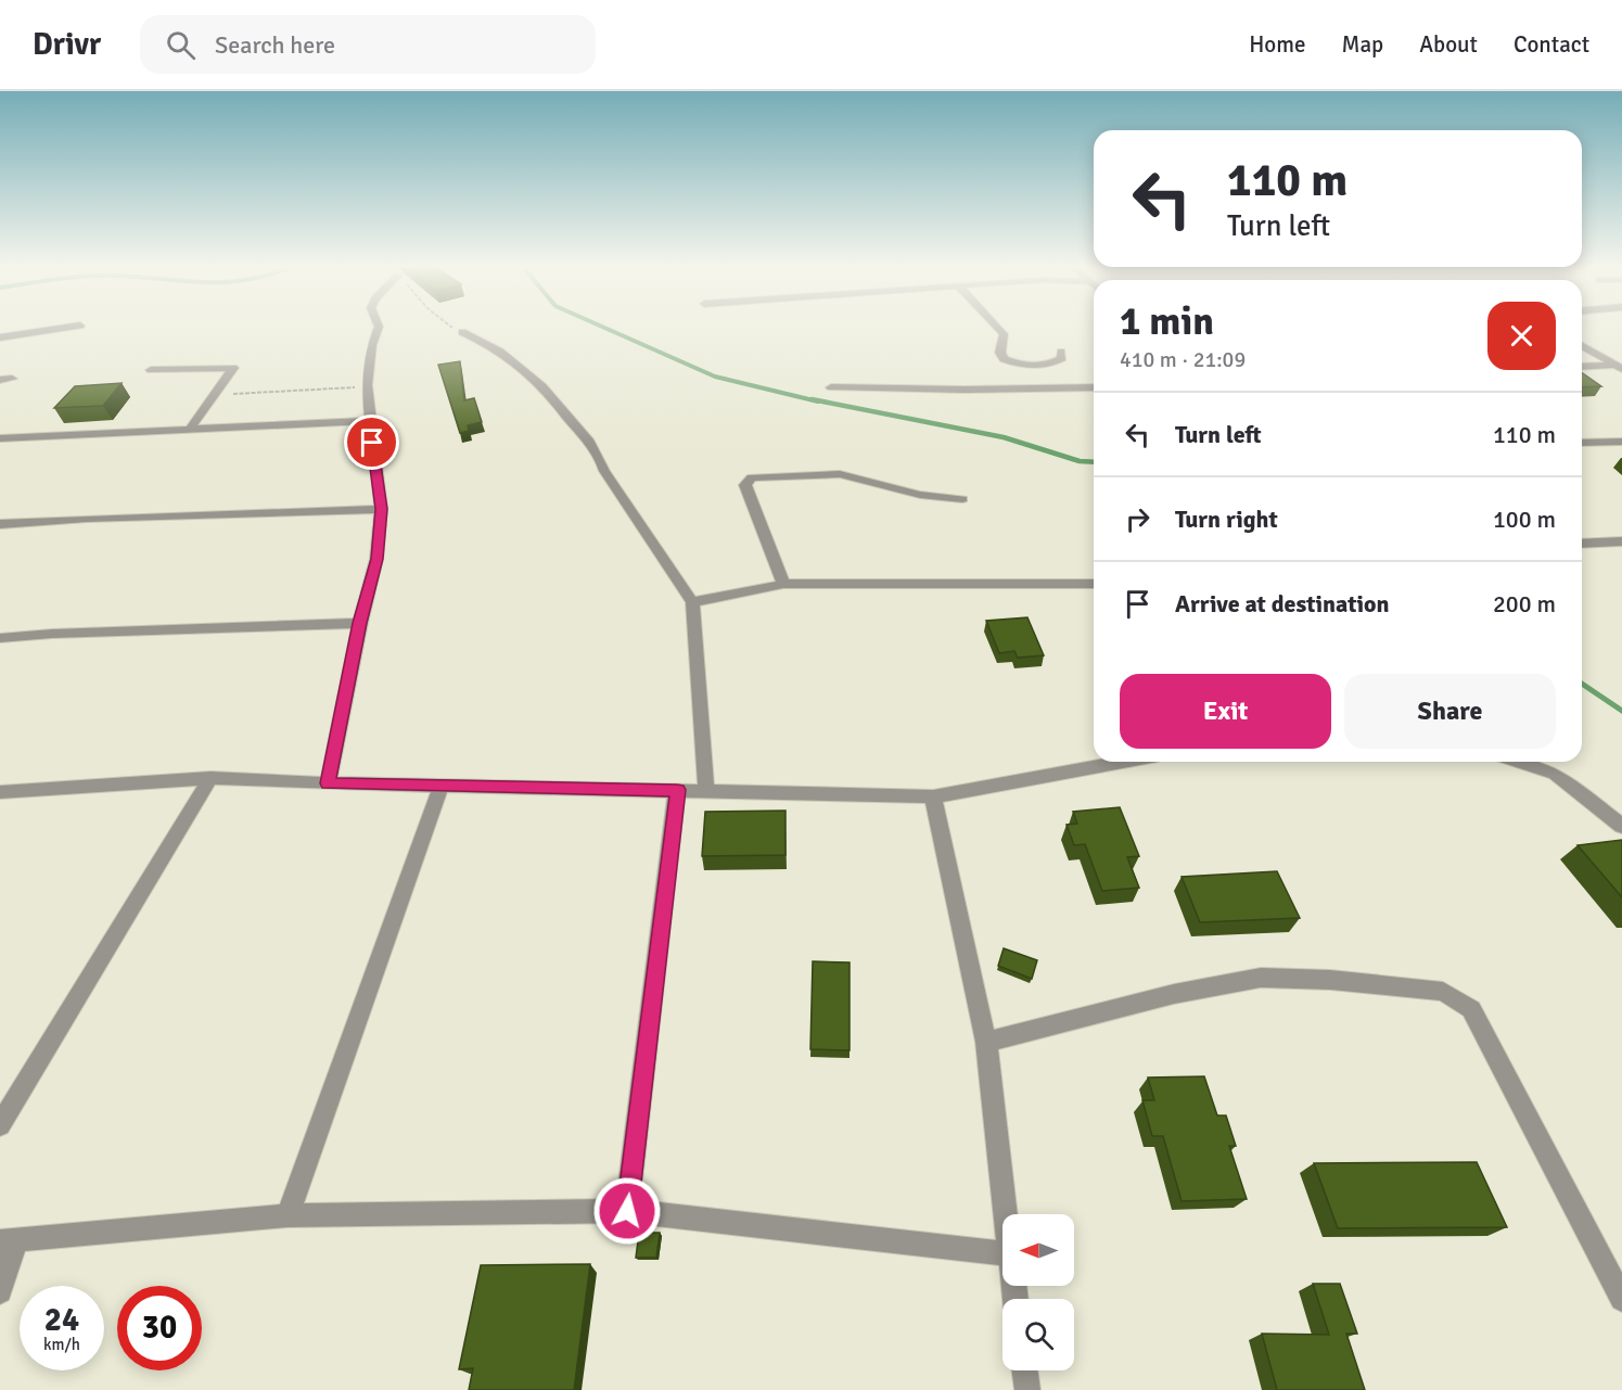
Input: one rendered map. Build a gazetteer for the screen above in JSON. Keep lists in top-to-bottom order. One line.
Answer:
{"north":"left","page":{"header":"Drivr","search":"Search here","nav":["Home","Map","About","Contact"],"turn":["110 m","Turn left"],"heading":["1 min","410 m · 21:09"],"list":[{"name":"Turn left","value":"110 m"},{"name":"Turn right","value":"100 m"},{"name":"Arrive at destination","value":"200 m"}],"buttons":["Exit","Share"],"speed":"24 km/h","limit":"30"}}
